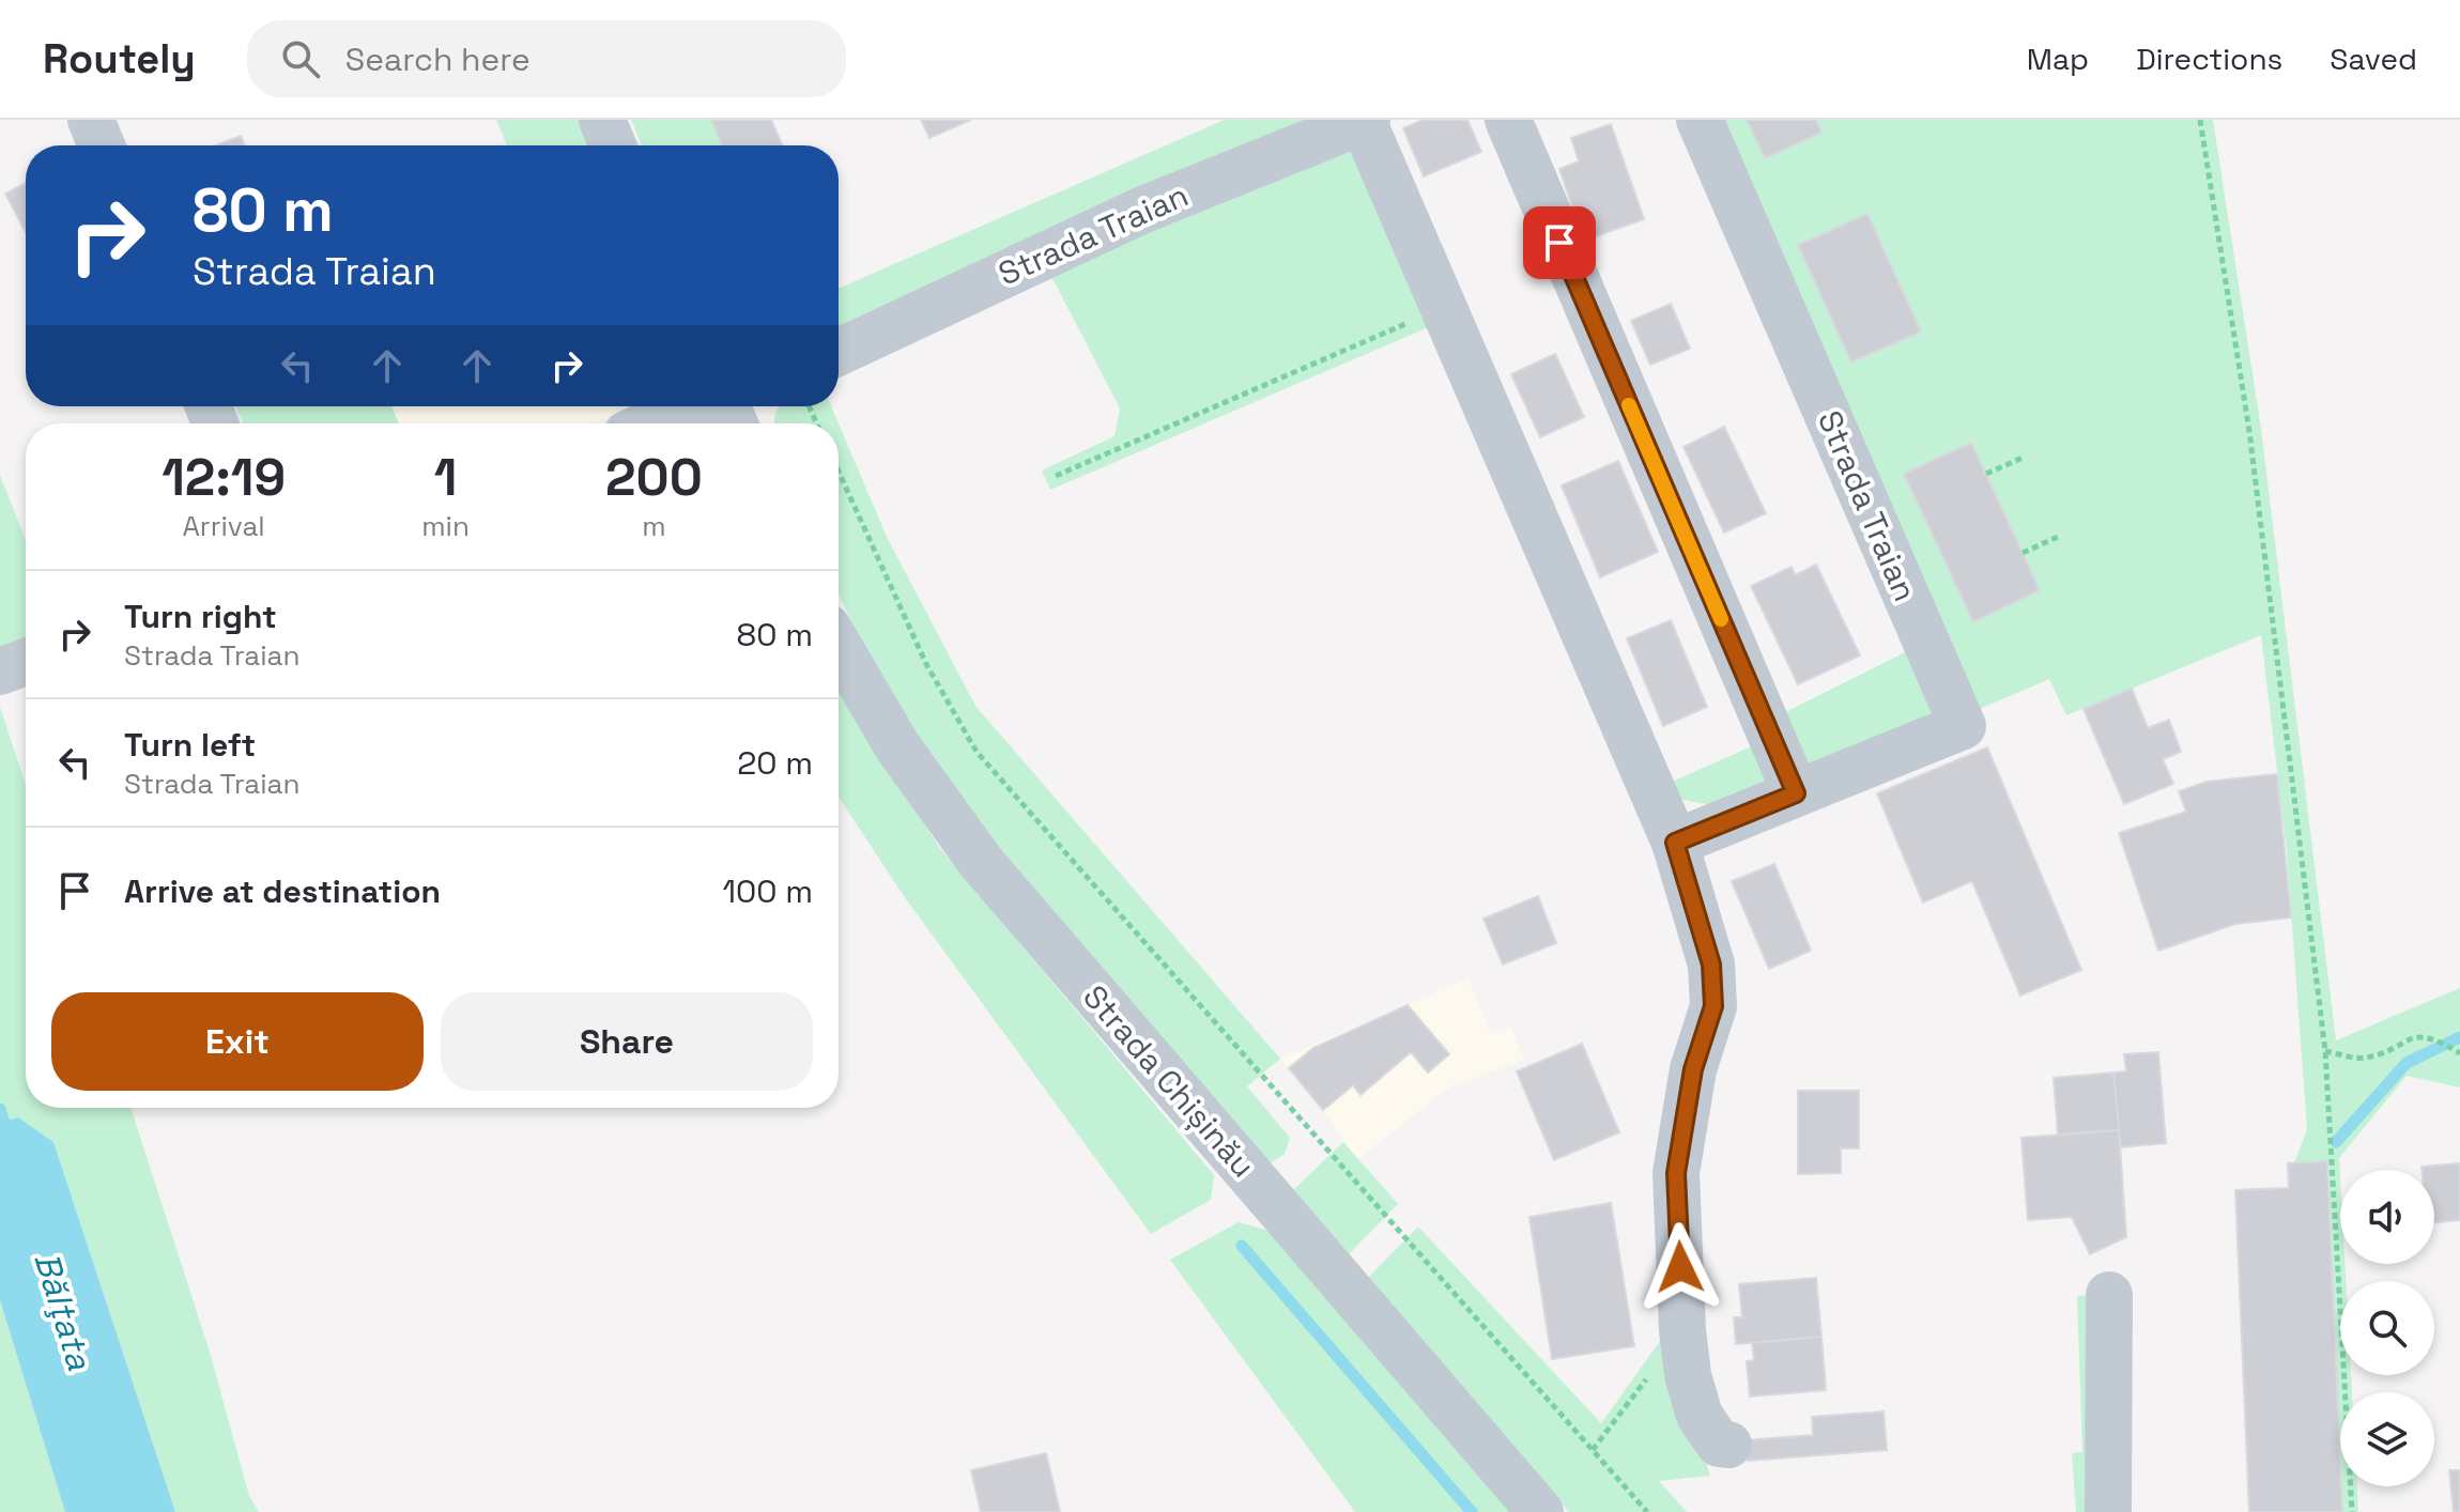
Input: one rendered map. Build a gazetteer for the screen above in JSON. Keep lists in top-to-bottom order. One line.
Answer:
{"streets":{"street":["Strada Traian","Strada Chișinău"]},"water":["Bălţata"],"page":{"header":"Routely","search":"Search here","nav":["Map","Directions","Saved"],"turn":["80 m","Strada Traian"],"eta":["12:19","Arrival","1","min","200","m"],"list":[{"name":"Turn right","note":"Strada Traian","value":"80 m"},{"name":"Turn left","note":"Strada Traian","value":"20 m"},{"name":"Arrive at destination","value":"100 m"}],"buttons":["Exit","Share"]}}
